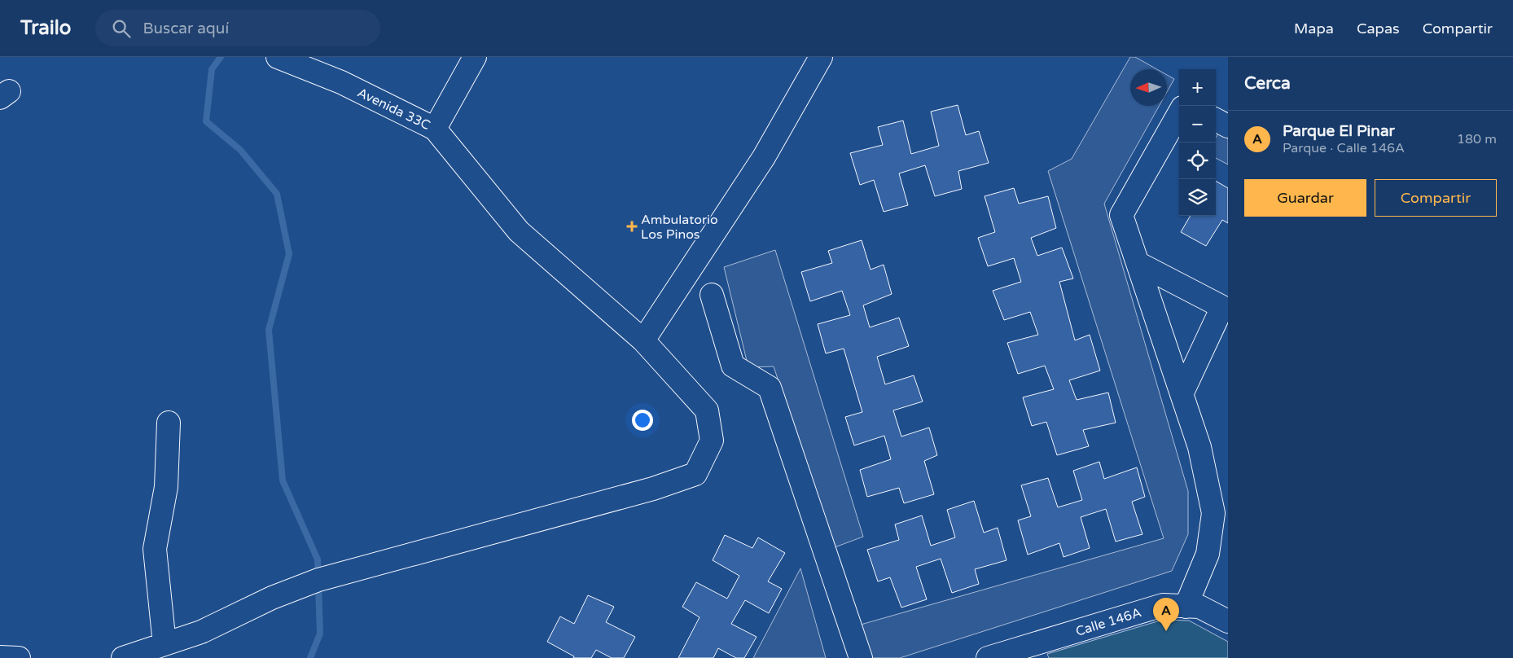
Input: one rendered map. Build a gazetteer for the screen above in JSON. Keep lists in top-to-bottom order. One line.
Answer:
{"streets":{"street":["Avenida 33C","Calle 146A"]},"places":{"health":["Ambulatorio Los Pinos"]},"north":"left","page":{"header":"Trailo","search":"Buscar aquí","nav":["Mapa","Capas","Compartir"],"heading":"Cerca","map_buttons":["+","−"],"list":[{"mark":"A","name":"Parque El Pinar","note":"Parque · Calle 146A","value":"180 m"}],"buttons":["Guardar","Compartir"],"pins":"A"}}
